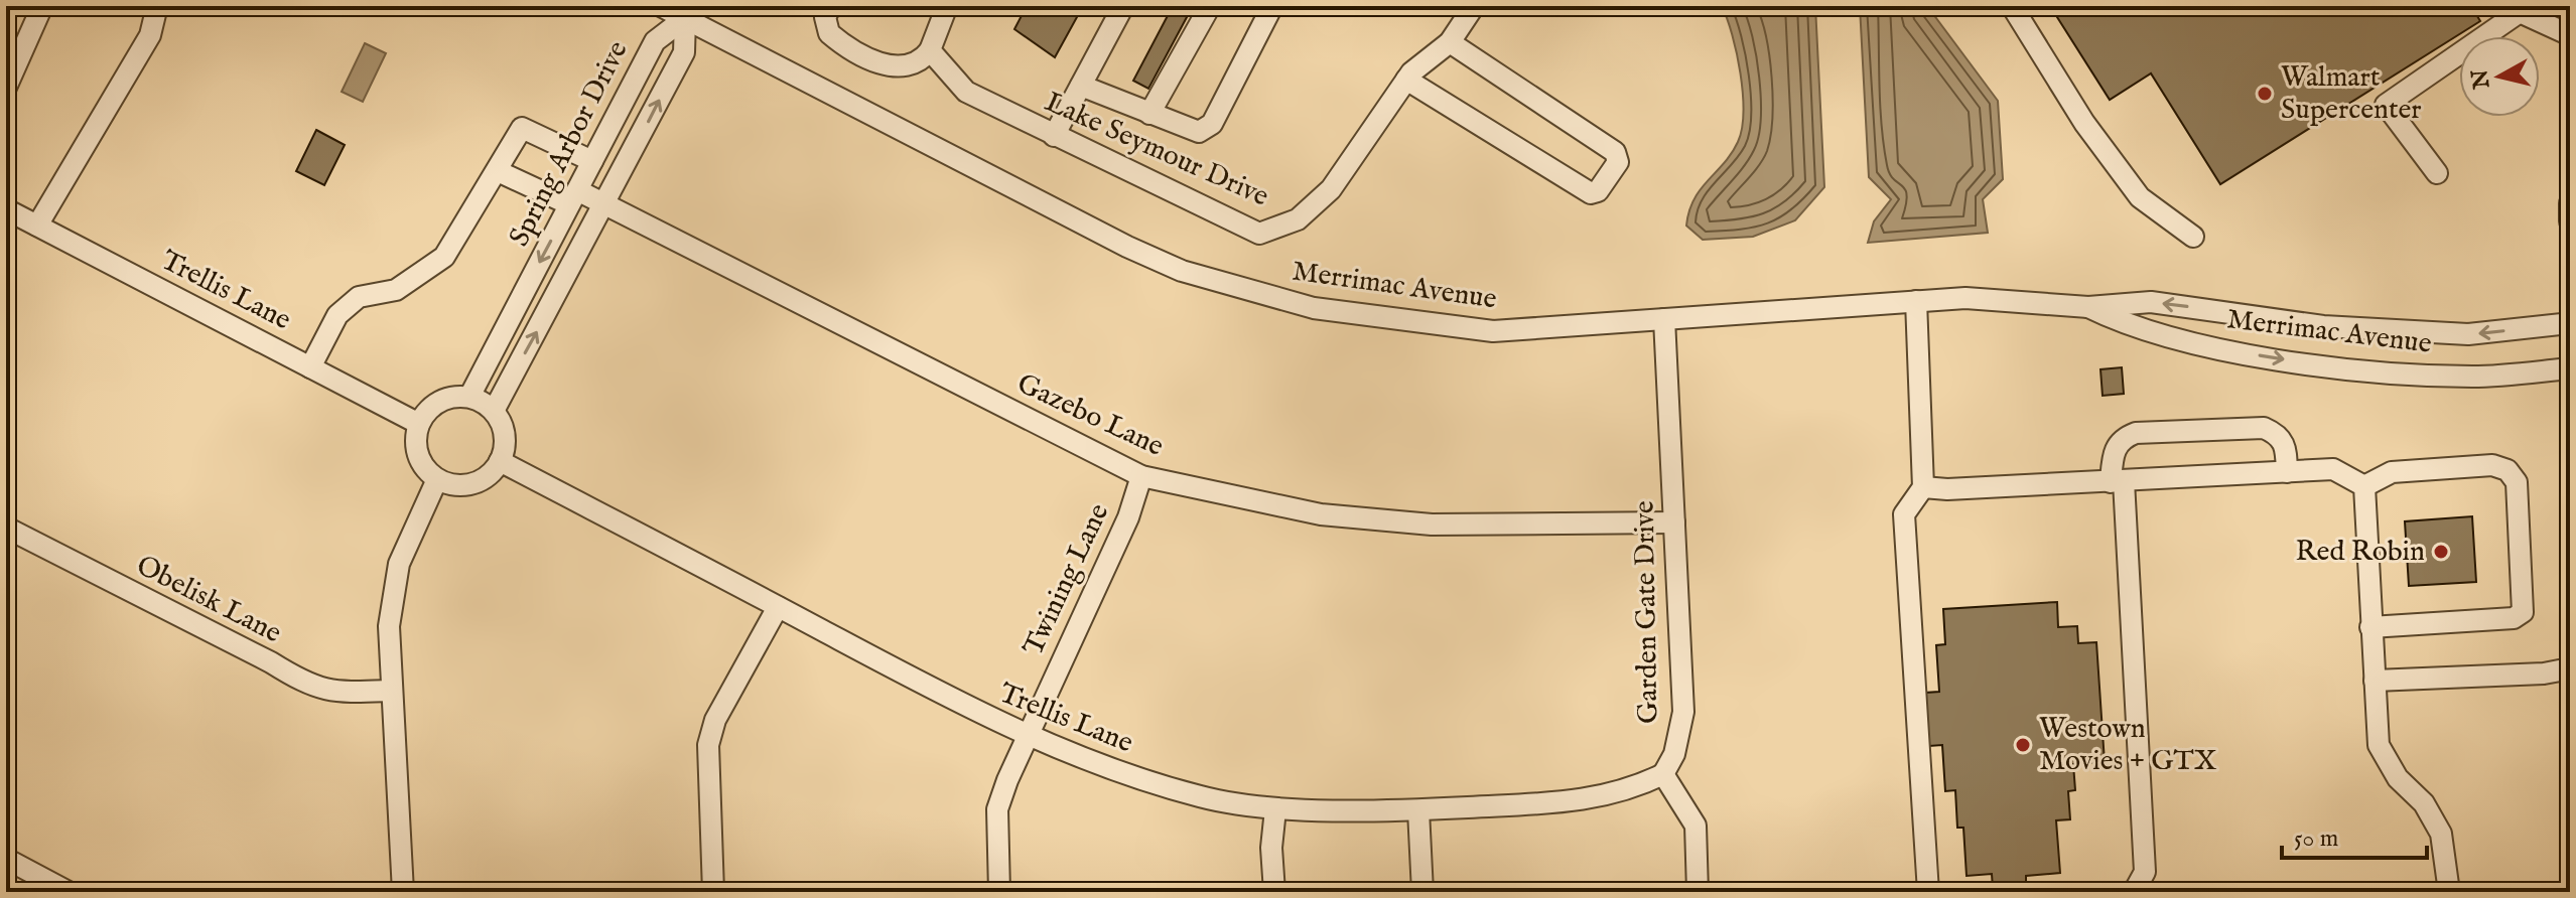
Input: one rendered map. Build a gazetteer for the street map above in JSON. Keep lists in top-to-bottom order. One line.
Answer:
{"streets":{"street":["Spring Arbor Drive","Lake Seymour Drive","Merrimac Avenue","Trellis Lane","Gazebo Lane","Twining Lane","Obelisk Lane","Garden Gate Drive"]},"crossings":[["Spring Arbor Drive","Merrimac Avenue"],["Spring Arbor Drive","Trellis Lane"],["Spring Arbor Drive","Gazebo Lane"],["Merrimac Avenue","Garden Gate Drive"],["Trellis Lane","Twining Lane"],["Trellis Lane","Garden Gate Drive"],["Gazebo Lane","Twining Lane"],["Gazebo Lane","Garden Gate Drive"]],"places":["Walmart Supercenter","Red Robin","Westown Movies + GTX"],"scale_bar":"50 m","north":"left"}
